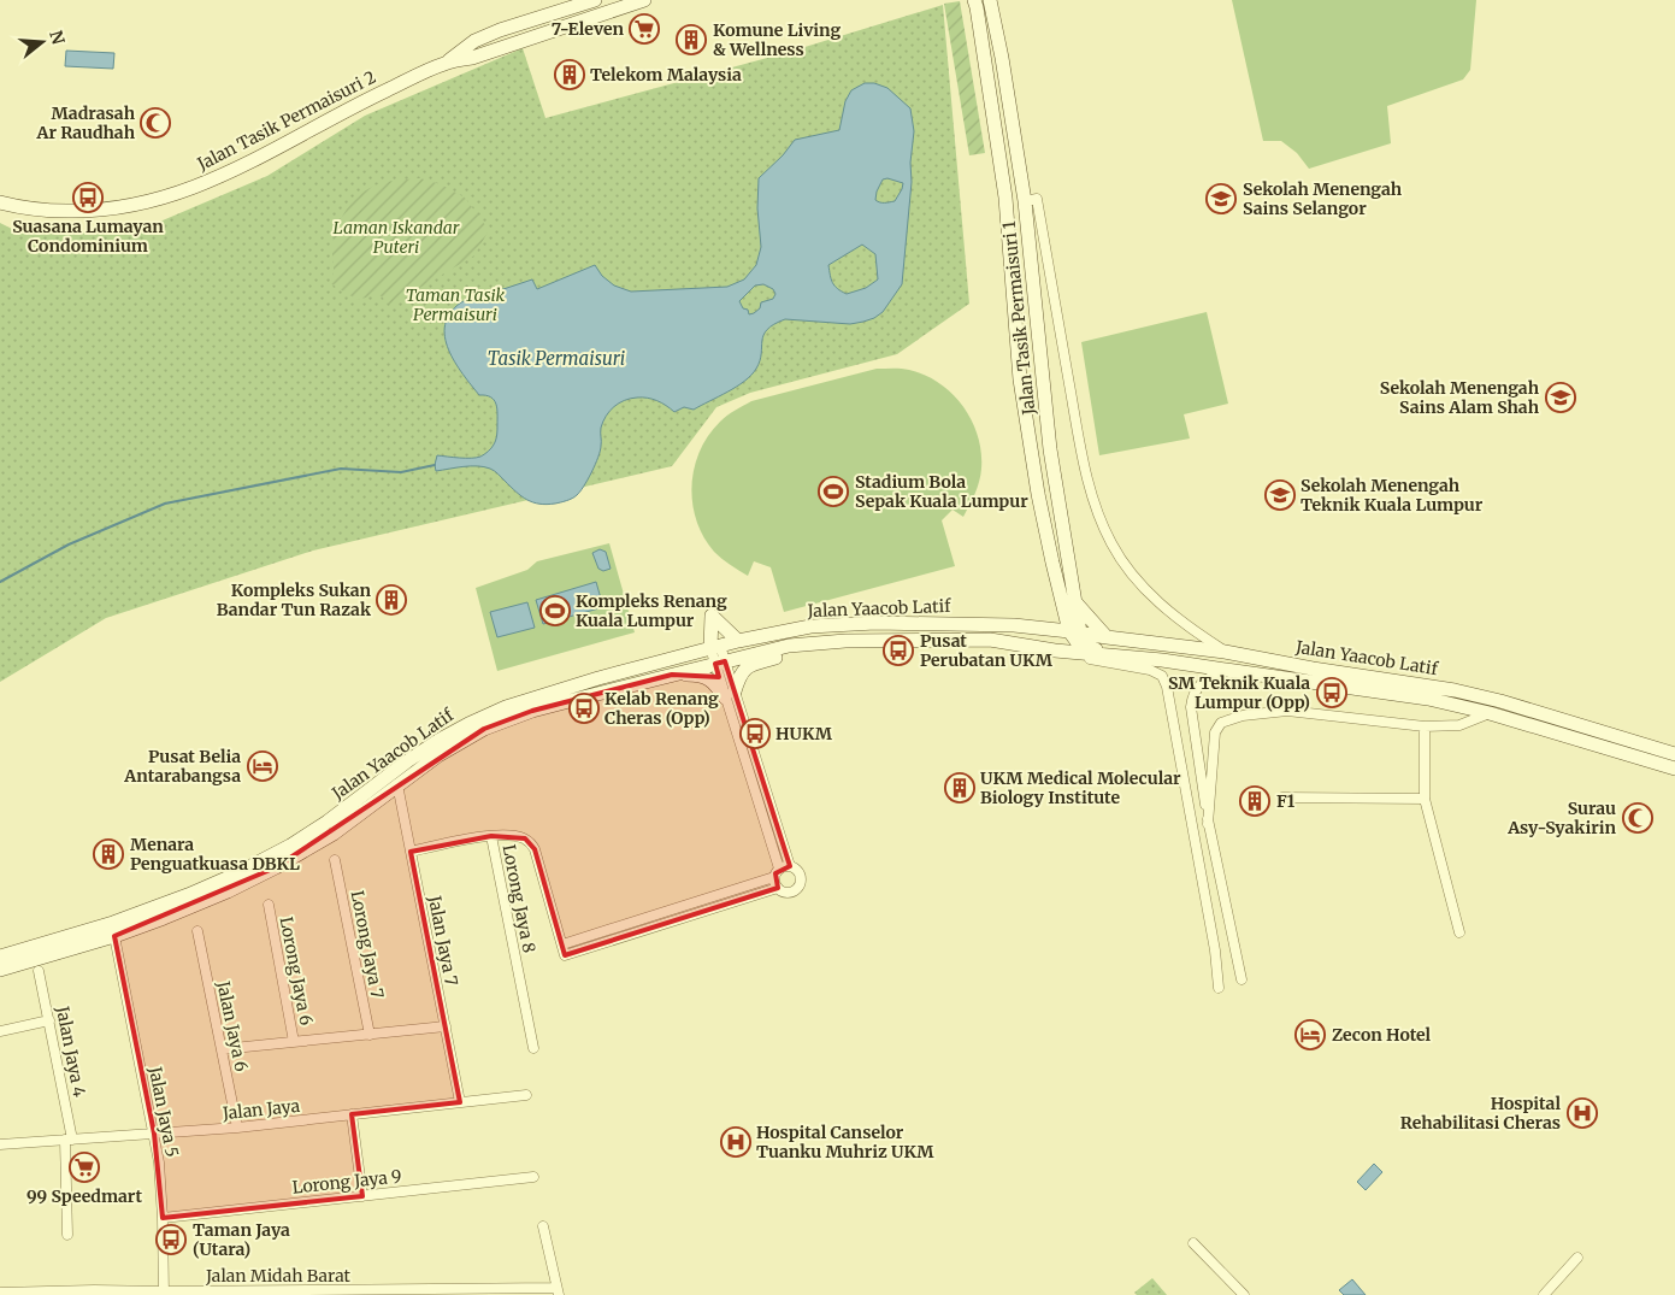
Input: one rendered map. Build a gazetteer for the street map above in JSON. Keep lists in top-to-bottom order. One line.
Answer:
{"streets":{"street":["Jalan Tasik Permaisuri 2","Jalan Tasik Permaisuri 1","Jalan Yaacob Latif","Lorong Jaya 8","Jalan Jaya 7","Lorong Jaya 7","Lorong Jaya 6","Jalan Jaya 6","Jalan Jaya 4","Jalan Jaya","Jalan Jaya 5","Lorong Jaya 9","Jalan Midah Barat"]},"crossings":[["Jalan Tasik Permaisuri 1","Jalan Yaacob Latif"],["Jalan Yaacob Latif","Jalan Jaya 7"],["Jalan Yaacob Latif","Jalan Jaya 5"],["Lorong Jaya 8","Jalan Jaya 7"],["Jalan Jaya 7","Jalan Jaya"],["Jalan Jaya 6","Jalan Jaya"],["Jalan Jaya 4","Jalan Jaya"],["Jalan Jaya","Jalan Jaya 5"],["Jalan Jaya 5","Lorong Jaya 9"],["Jalan Jaya 5","Jalan Midah Barat"]],"water":["Tasik Permaisuri"],"parks":["Laman Iskandar Puteri","Taman Tasik Permaisuri"],"places":{"supermarket":["7-Eleven","99 Speedmart"],"building":["Komune Living & Wellness","Telekom Malaysia","Kompleks Sukan Bandar Tun Razak","UKM Medical Molecular Biology Institute","F1","Menara Penguatkuasa DBKL"],"mosque":["Madrasah Ar Raudhah","Surau Asy-Syakirin"],"bus stop":["Suasana Lumayan Condominium","Pusat Perubatan UKM","SM Teknik Kuala Lumpur (Opp)","Kelab Renang Cheras (Opp)","HUKM","Taman Jaya (Utara)"],"school or university":["Sekolah Menengah Sains Selangor","Sekolah Menengah Sains Alam Shah","Sekolah Menengah Teknik Kuala Lumpur"],"sports":["Stadium Bola Sepak Kuala Lumpur","Kompleks Renang Kuala Lumpur"],"hotel":["Pusat Belia Antarabangsa","Zecon Hotel"],"hospital":["Hospital Rehabilitasi Cheras","Hospital Canselor Tuanku Muhriz UKM"]},"north":"right"}
